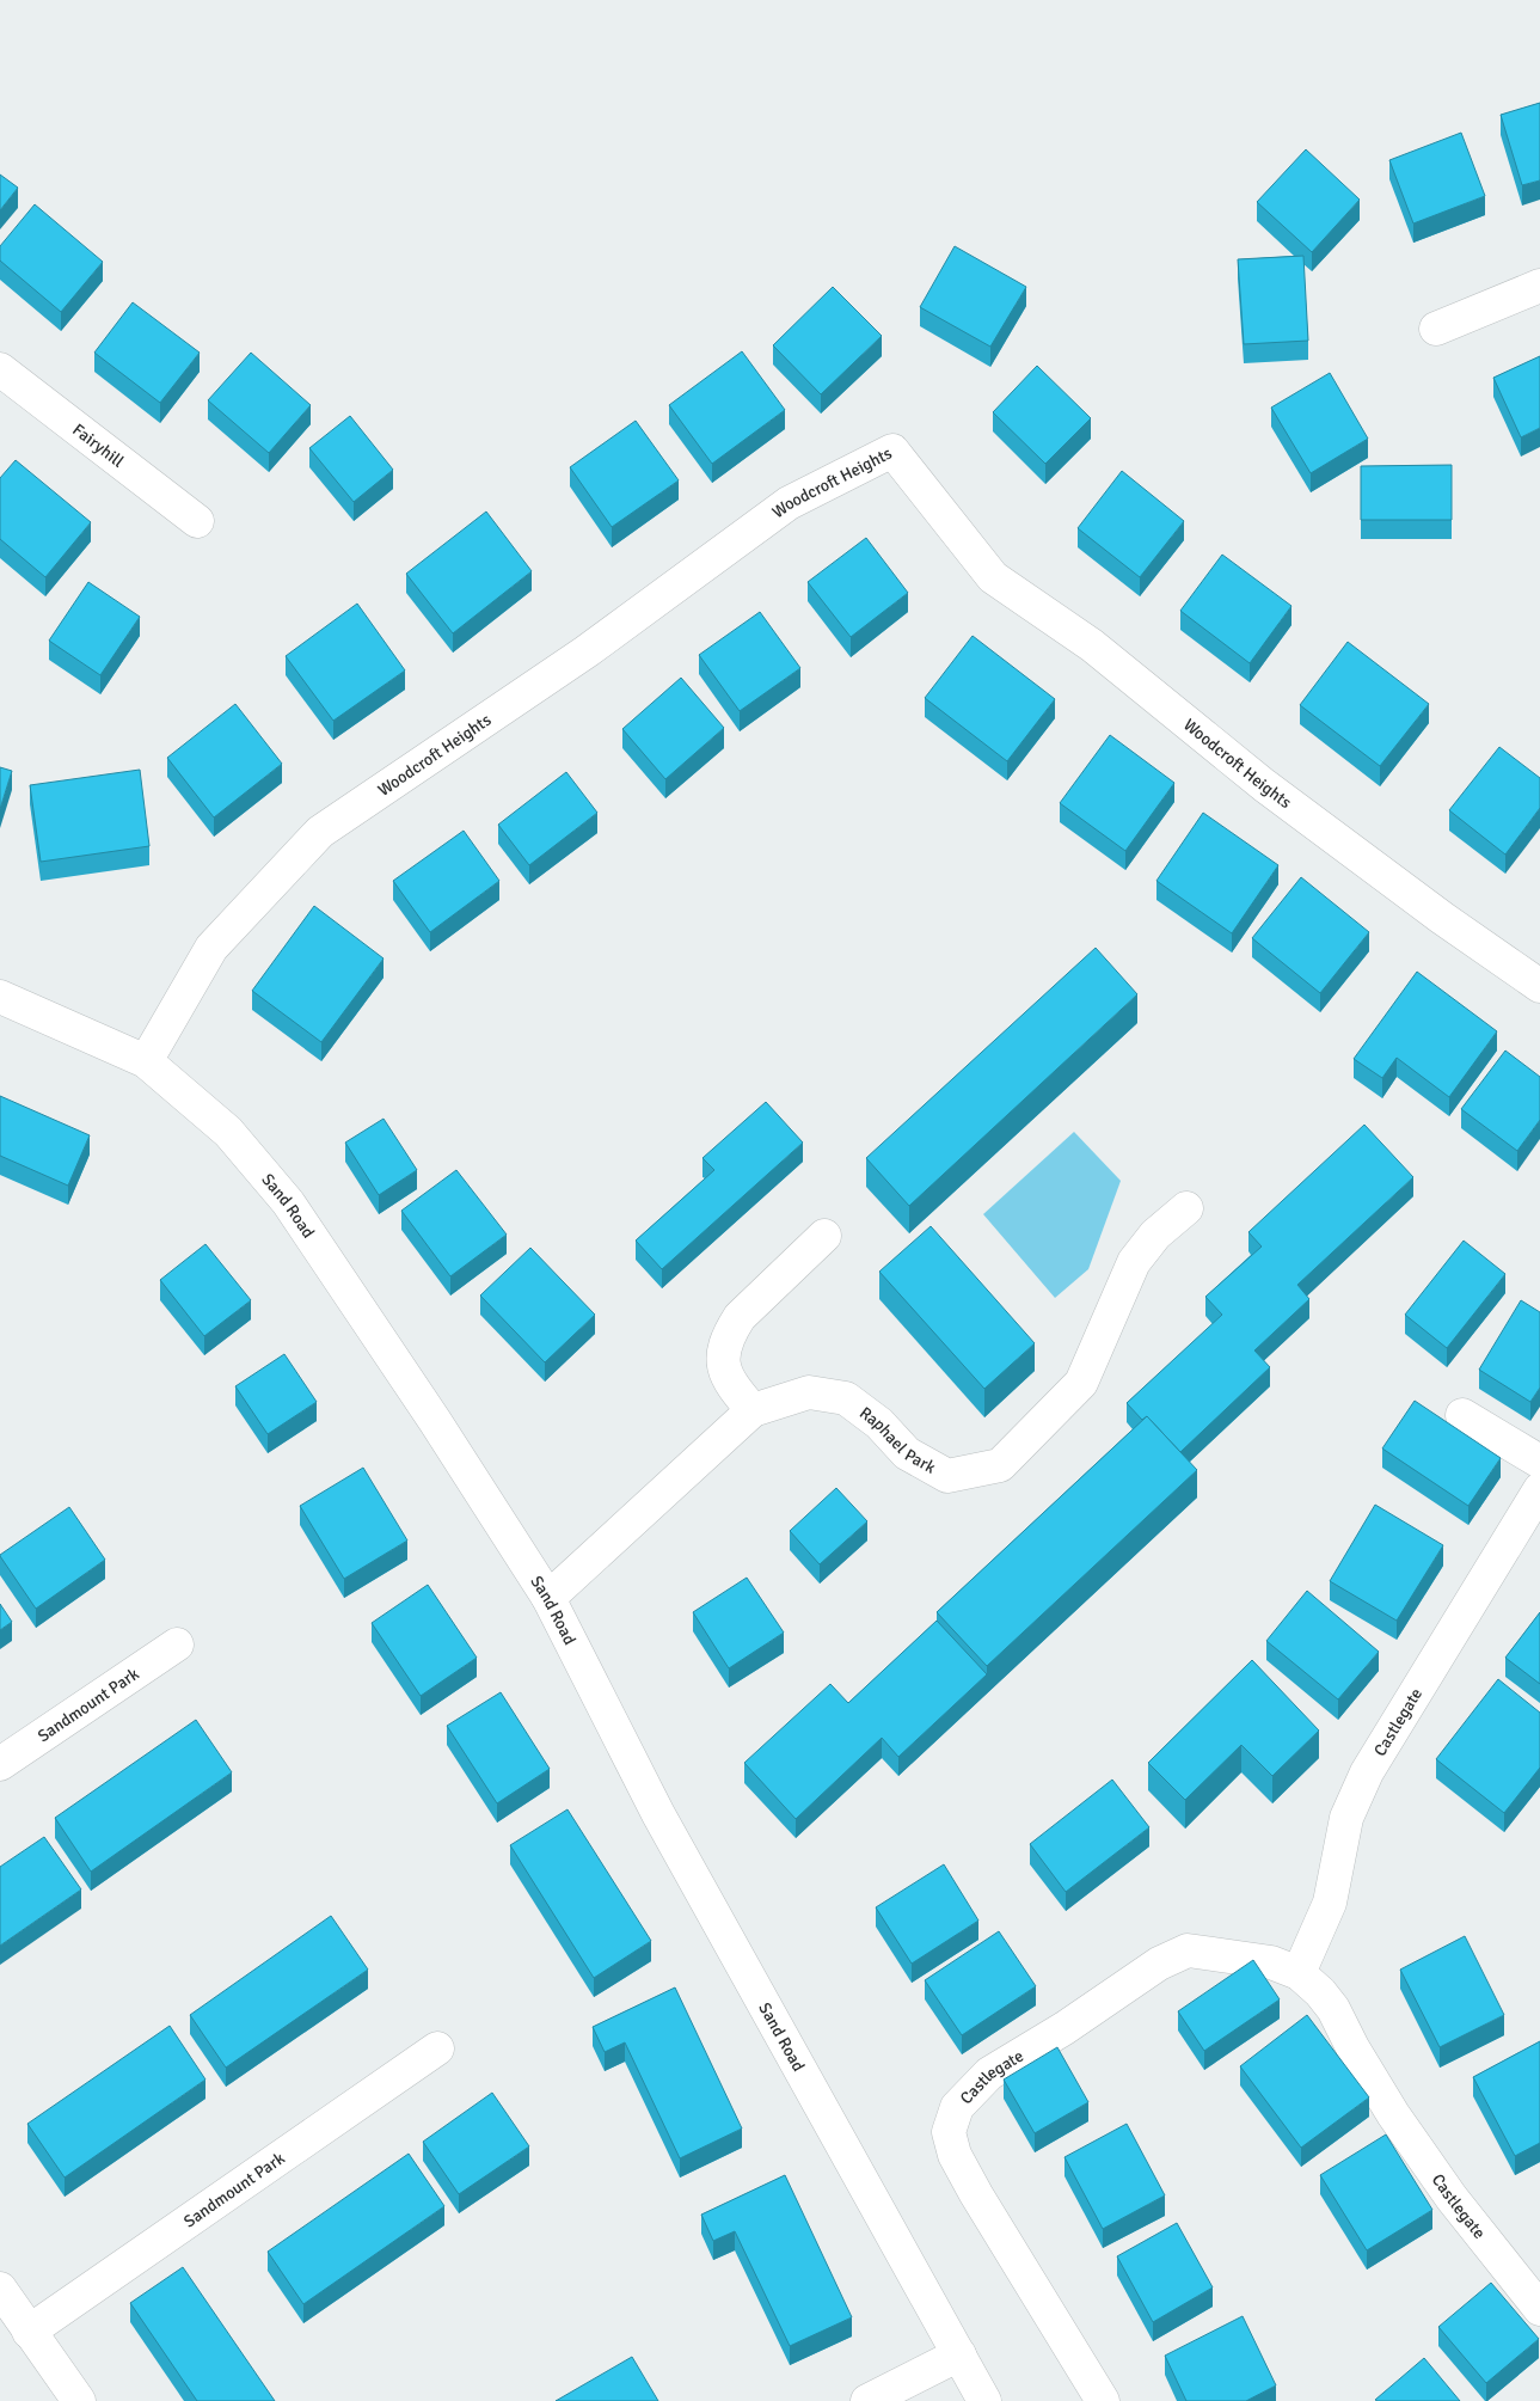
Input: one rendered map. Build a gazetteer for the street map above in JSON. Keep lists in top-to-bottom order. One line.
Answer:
{"streets":{"street":["Fairyhill","Woodcroft Heights","Sand Road","Raphael Park","Sandmount Park","Castlegate"]},"crossings":[["Woodcroft Heights","Sand Road"],["Sand Road","Raphael Park"]]}
